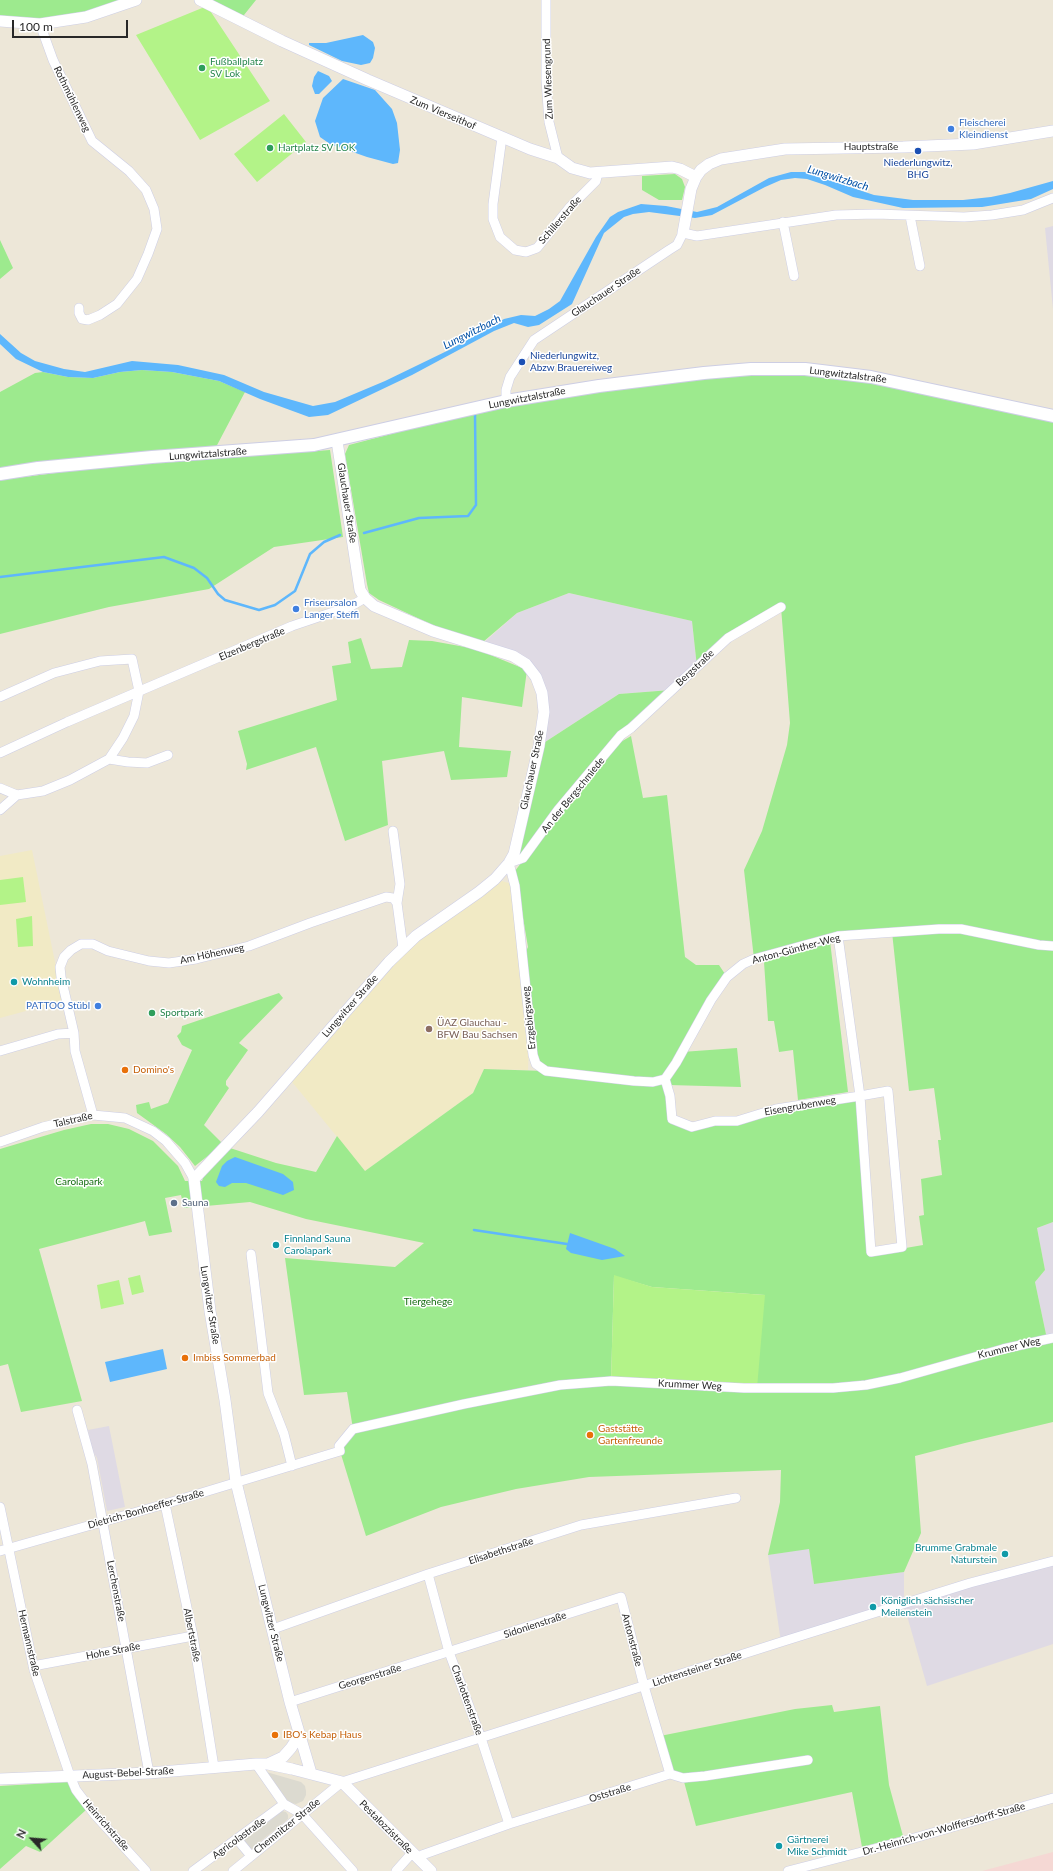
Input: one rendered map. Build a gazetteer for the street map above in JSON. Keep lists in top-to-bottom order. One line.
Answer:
{"streets":{"main road":["Lungwitztalstraße"],"street":["Zum Wiesengrund","Rothmühlenweg","Zum Vierseithof","Hauptstraße","Schillerstraße","Glauchauer Straße","Elzenbergstraße","Bergstraße","An der Bergschmiede","Anton-Günther-Weg","Am Höhenweg","Lungwitzer Straße","Erzgebirgsweg","Eisengrubenweg","Talstraße","Krummer Weg","Dietrich-Bonhoeffer-Straße","Elisabethstraße","Lerchenstraße","Sidonienstraße","Albertstraße","Antonstraße","Hermannstraße","Hohe Straße","Lichtensteiner Straße","Georgenstraße","Charlottenstraße","August-Bebel-Straße","Oststraße","Heinrichstraße","Chemnitzer Straße","Pestalozzistraße","Dr.-Heinrich-von-Wolffersdorff-Straße","Agricolastraße"]},"crossings":[["Zum Wiesengrund","Zum Vierseithof"],["Zum Vierseithof","Hauptstraße"],["Zum Vierseithof","Schillerstraße"],["Zum Vierseithof","Glauchauer Straße"],["Hauptstraße","Glauchauer Straße"],["Glauchauer Straße","Lungwitztalstraße"],["Glauchauer Straße","Elzenbergstraße"],["Glauchauer Straße","An der Bergschmiede"],["Glauchauer Straße","Lungwitzer Straße"],["Glauchauer Straße","Erzgebirgsweg"],["Bergstraße","An der Bergschmiede"],["An der Bergschmiede","Erzgebirgsweg"],["Anton-Günther-Weg","Erzgebirgsweg"],["Anton-Günther-Weg","Eisengrubenweg"],["Am Höhenweg","Talstraße"],["Lungwitzer Straße","Talstraße"],["Lungwitzer Straße","Dietrich-Bonhoeffer-Straße"],["Lungwitzer Straße","Elisabethstraße"],["Lungwitzer Straße","Georgenstraße"],["Lungwitzer Straße","August-Bebel-Straße"],["Erzgebirgsweg","Eisengrubenweg"],["Krummer Weg","Dietrich-Bonhoeffer-Straße"],["Dietrich-Bonhoeffer-Straße","Lerchenstraße"],["Dietrich-Bonhoeffer-Straße","Albertstraße"],["Dietrich-Bonhoeffer-Straße","Hermannstraße"],["Elisabethstraße","Charlottenstraße"],["Lerchenstraße","Hohe Straße"],["Lerchenstraße","August-Bebel-Straße"],["Sidonienstraße","Antonstraße"],["Sidonienstraße","Georgenstraße"],["Sidonienstraße","Charlottenstraße"],["Albertstraße","Hohe Straße"],["Albertstraße","August-Bebel-Straße"],["Antonstraße","Lichtensteiner Straße"],["Antonstraße","Oststraße"],["Hermannstraße","Hohe Straße"],["Hermannstraße","August-Bebel-Straße"],["Hermannstraße","Heinrichstraße"],["Lichtensteiner Straße","Charlottenstraße"],["Lichtensteiner Straße","August-Bebel-Straße"],["Lichtensteiner Straße","Chemnitzer Straße"],["Lichtensteiner Straße","Pestalozzistraße"],["Georgenstraße","Charlottenstraße"],["Charlottenstraße","Oststraße"],["August-Bebel-Straße","Heinrichstraße"],["August-Bebel-Straße","Chemnitzer Straße"],["August-Bebel-Straße","Pestalozzistraße"],["Oststraße","Pestalozzistraße"],["Chemnitzer Straße","Pestalozzistraße"]],"water":["Lungwitzbach"],"parks":["Carolapark","Tiergehege"],"places":["Fußballplatz SV Lok","Fleischerei Kleindienst","Hartplatz SV LOK","Niederlungwitz, BHG","Niederlungwitz, Abzw Brauereiweg","Friseursalon Langer Steffi","Wohnheim","PATTOO Stübl","Sportpark","ÜAZ Glauchau - BFW Bau Sachsen","Domino's","Sauna","Finnland Sauna Carolapark","Imbiss Sommerbad","Gaststätte Gartenfreunde","Brumme Grabmale Naturstein","Königlich sächsischer Meilenstein","IBO's Kebap Haus","Gärtnerei Mike Schmidt"],"scale_bar":"100 m","north":"top left"}
